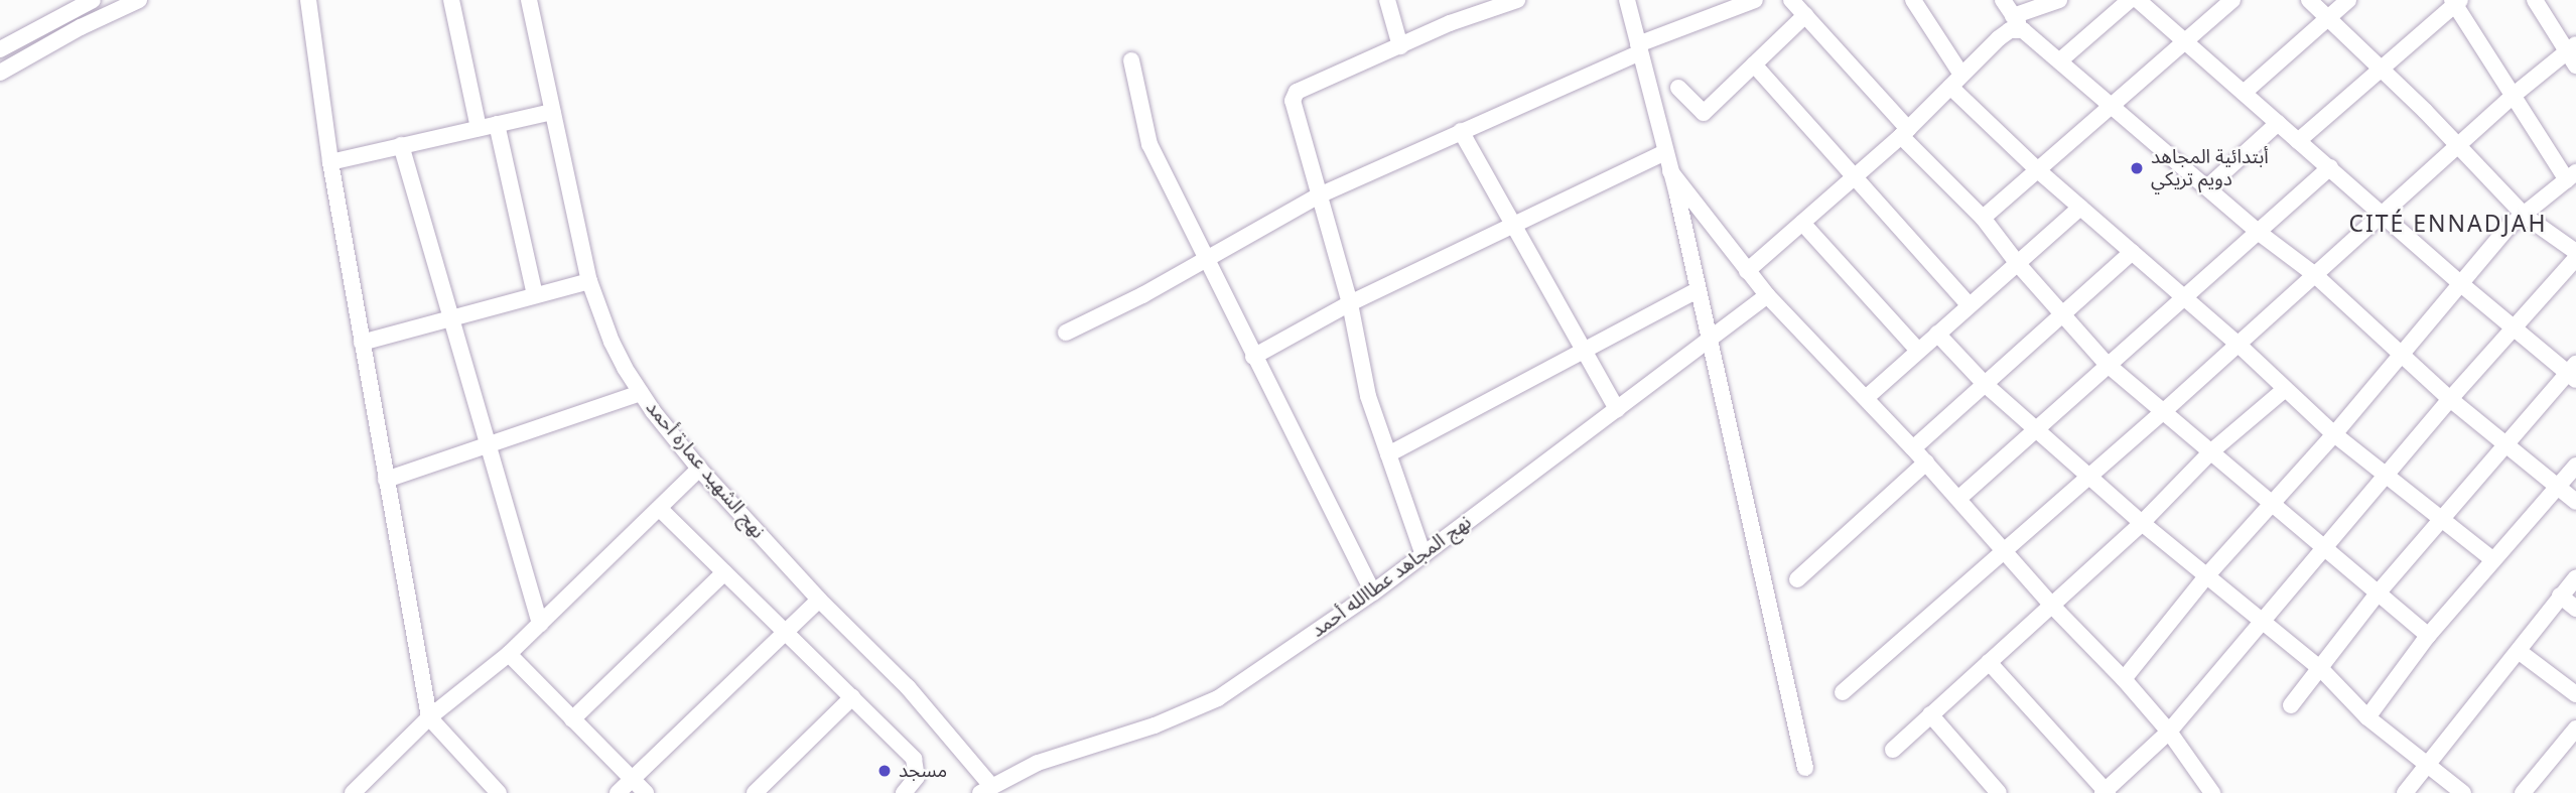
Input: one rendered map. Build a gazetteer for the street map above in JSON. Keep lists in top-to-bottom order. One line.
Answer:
{"streets":{"street":["نهج الشهيد عمارة أحمد","نهج المجاهد عطاالله أحمد"]},"crossings":[["نهج الشهيد عمارة أحمد","نهج المجاهد عطاالله أحمد"]],"districts":["CITÉ ENNADJAH"],"places":["أبتدائية المجاهد دويم تريكي","مسجد"]}
